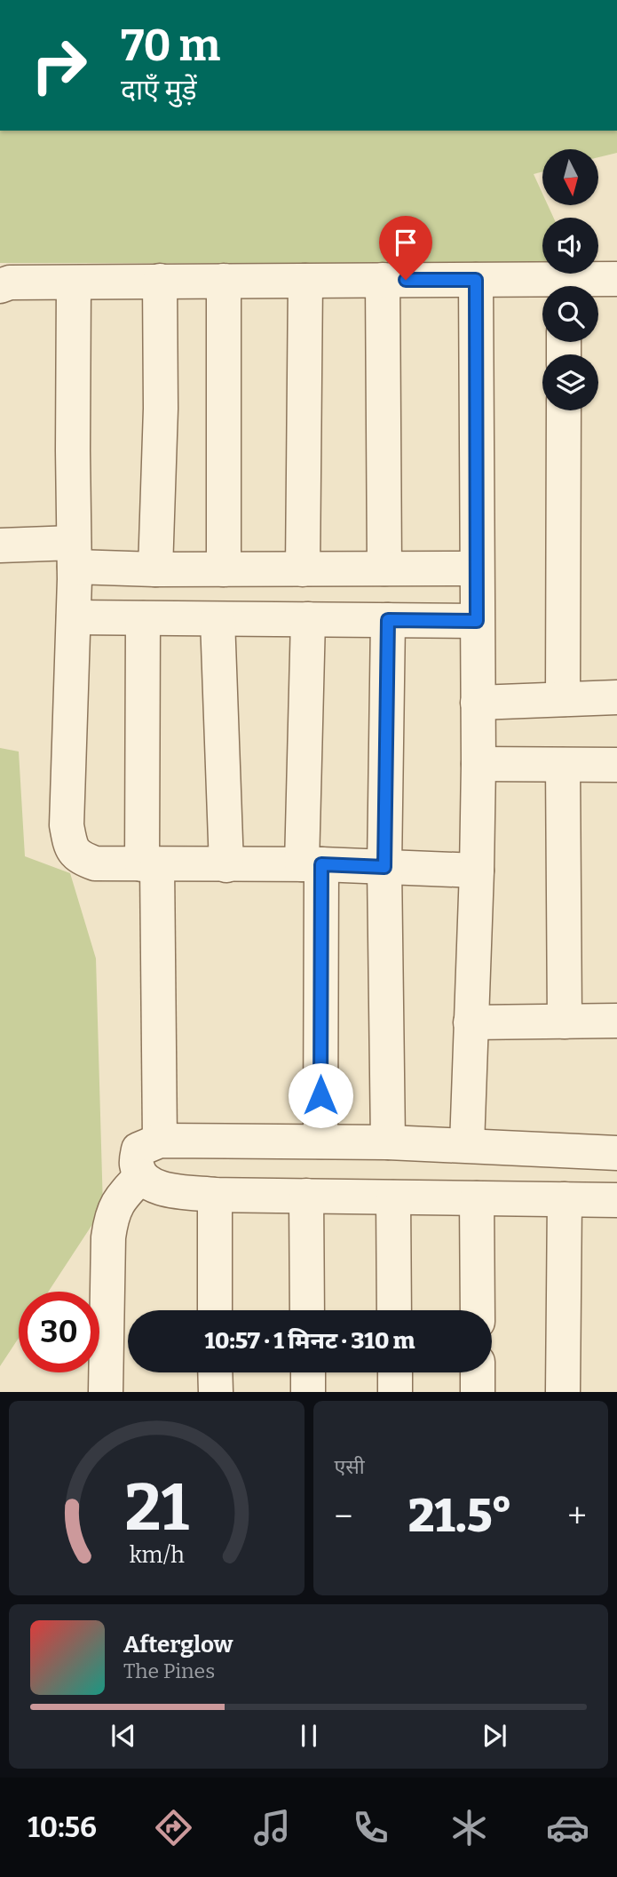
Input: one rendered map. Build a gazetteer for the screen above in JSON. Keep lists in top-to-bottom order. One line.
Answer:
{"north":"bottom","page":{"turn":["70 m","दाएँ मुड़ें"],"limit":"30","trip":"10:57 · 1 मिनट · 310 m","tile":"एसी","heat":["−","21.5°","+"],"song":["Afterglow","The Pines"],"tabs":"10:56","gauge":["21","km/h"]}}
